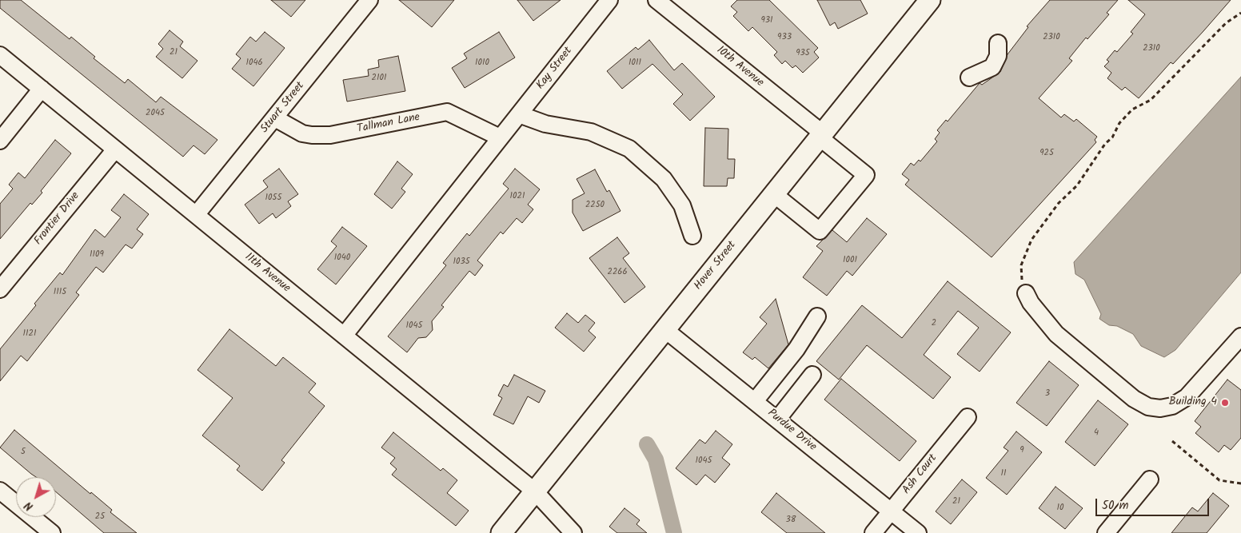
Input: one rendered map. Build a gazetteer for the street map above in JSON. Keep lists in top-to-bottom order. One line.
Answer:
{"streets":{"main road":["Hover Street"],"street":["10th Avenue","Kay Street","Stuart Street","Tallman Lane","Frontier Drive","11th Avenue","Purdue Drive","Ash Court"]},"crossings":[["10th Avenue","Hover Street"],["Kay Street","Tallman Lane"],["Kay Street","11th Avenue"],["Stuart Street","Tallman Lane"],["Stuart Street","11th Avenue"],["Frontier Drive","11th Avenue"],["Hover Street","11th Avenue"],["Hover Street","Purdue Drive"],["Purdue Drive","Ash Court"]],"places":["Building 4"],"house_numbers":["931","933","2310","2310","21","935","1046","1010","1011","2101","2045","925","1021","1055","2250","1109","1040","1001","1035","2266","1115","2","1045","1121","3","4","9","5","1045","11","21","10","25","38"],"scale_bar":"50 m","north":"bottom left"}
